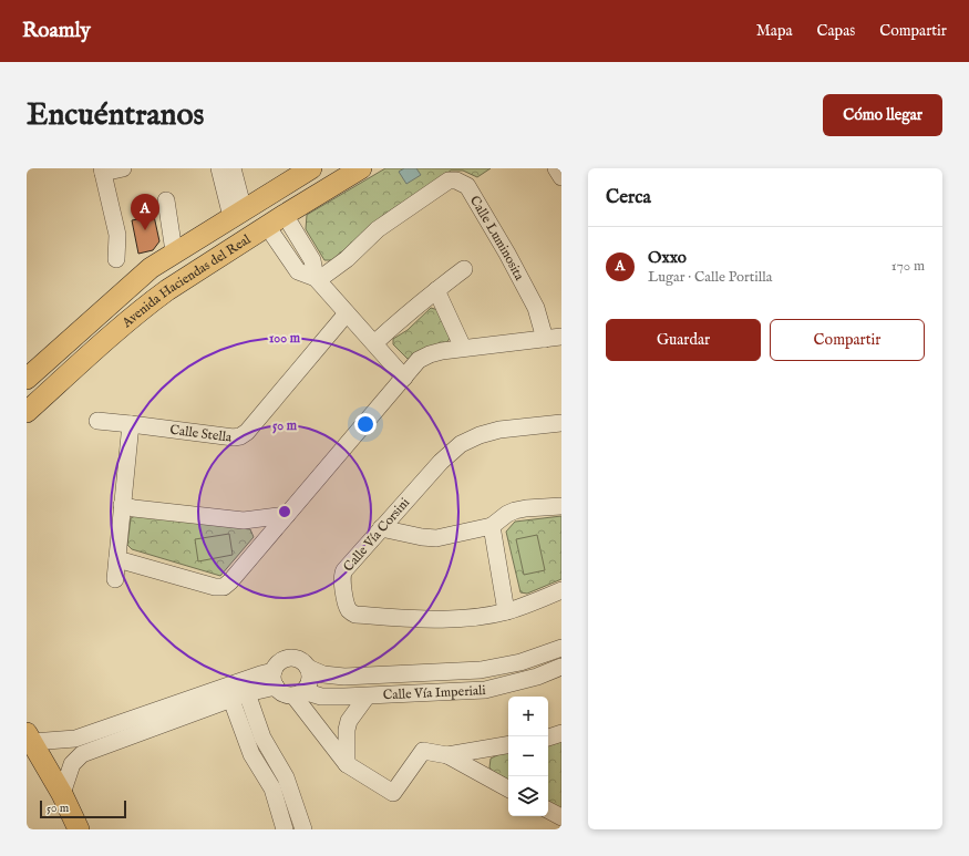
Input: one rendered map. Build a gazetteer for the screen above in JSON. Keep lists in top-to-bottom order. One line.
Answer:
{"streets":{"main road":["Avenida Haciendas del Real"],"street":["Calle Luminosita","Calle Stella","Calle Vía Corsini","Calle Vía Imperiali"]},"scale_bar":"50 m","page":{"header":"Roamly","nav":["Mapa","Capas","Compartir"],"buttons":["Cómo llegar",["Guardar","Compartir"]],"title":"Encuéntranos","heading":"Cerca","pins":"A","list":[{"mark":"A","name":"Oxxo","note":"Lugar · Calle Portilla","value":"170 m"}],"map_buttons":["+","−"],"scale":"50 m"},"rings":["100 m","50 m"]}
